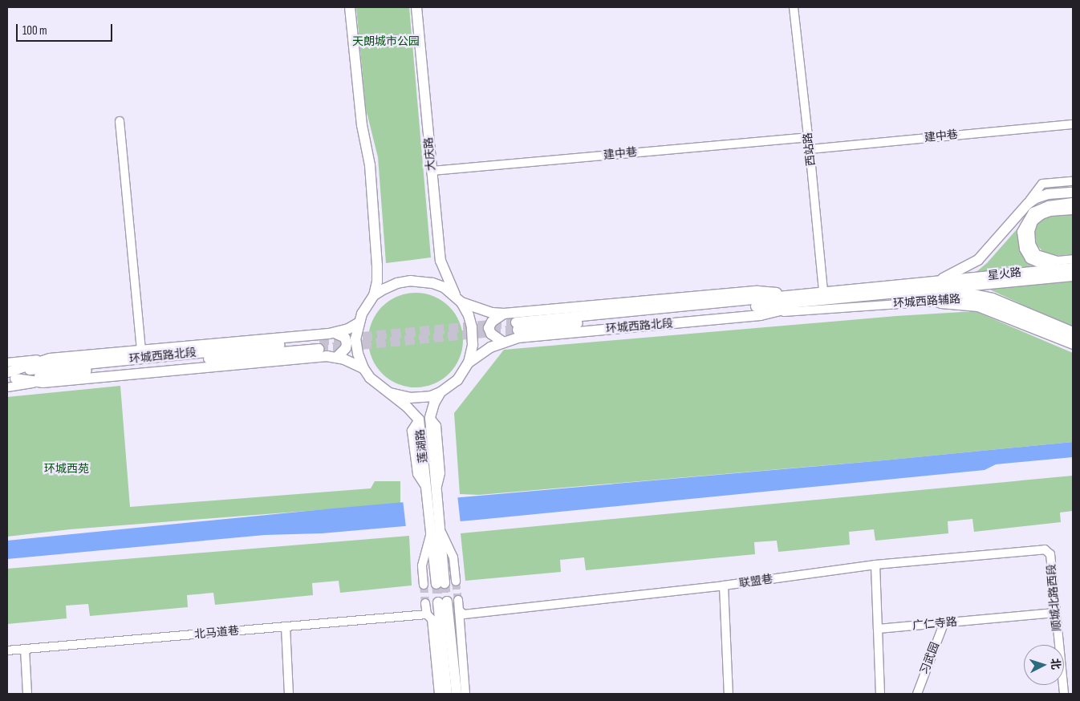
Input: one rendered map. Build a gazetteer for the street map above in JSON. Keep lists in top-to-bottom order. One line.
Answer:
{"streets":{"main road":["大庆路","星火路","环城西路北段","莲湖路"],"street":["建中巷","西站路","环城西路辅路","联盟巷","顺城北路西段","广仁寺路","北马道巷","习武园"]},"crossings":[["建中巷","西站路"],["建中巷","大庆路"],["西站路","环城西路北段"],["大庆路","环城西路北段"],["大庆路","莲湖路"],["星火路","环城西路北段"],["环城西路辅路","环城西路北段"],["环城西路北段","莲湖路"],["联盟巷","顺城北路西段"],["顺城北路西段","广仁寺路"],["广仁寺路","习武园"]],"parks":["天朗城市公园","环城西苑"],"scale_bar":"100 m","north":"right"}
